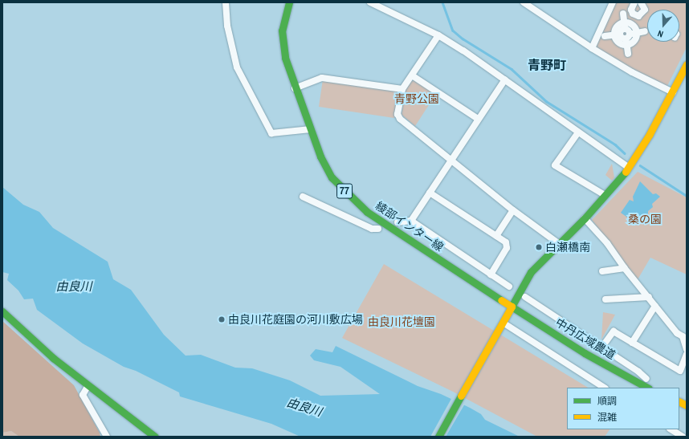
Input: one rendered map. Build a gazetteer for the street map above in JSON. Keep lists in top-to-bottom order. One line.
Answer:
{"streets":{"street":["77","綾部インター線","中丹広域農道"]},"crossings":[["綾部インター線","中丹広域農道"]],"districts":["青野町"],"water":["由良川"],"parks":["青野公園","桑の園","由良川花壇園"],"places":["白瀬橋南","由良川花庭園の河川敷広場"],"legend":["順調","混雑"],"north":"bottom"}
